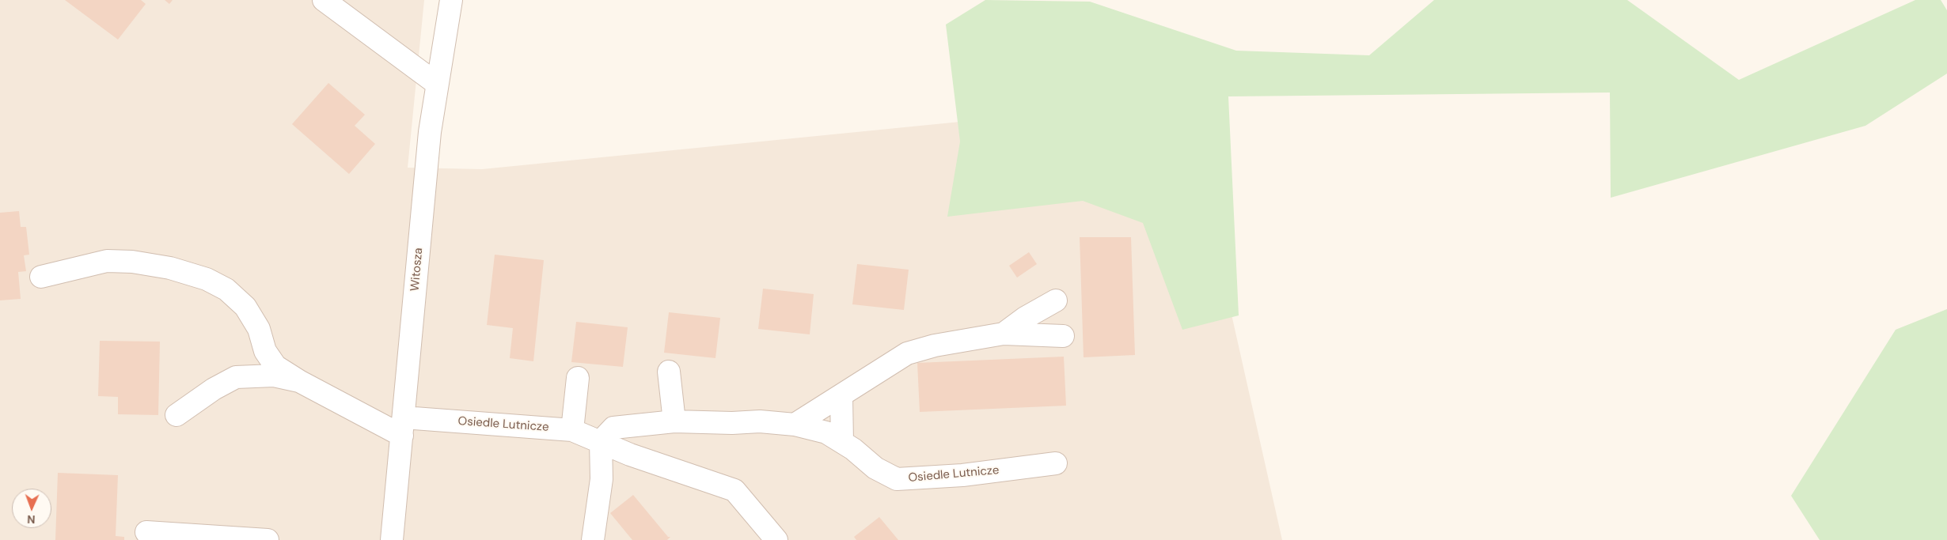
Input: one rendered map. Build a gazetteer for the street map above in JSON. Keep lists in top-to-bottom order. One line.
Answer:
{"streets":{"street":["Witosza","Osiedle Lutnicze"]},"crossings":[["Witosza","Osiedle Lutnicze"]],"north":"bottom"}
